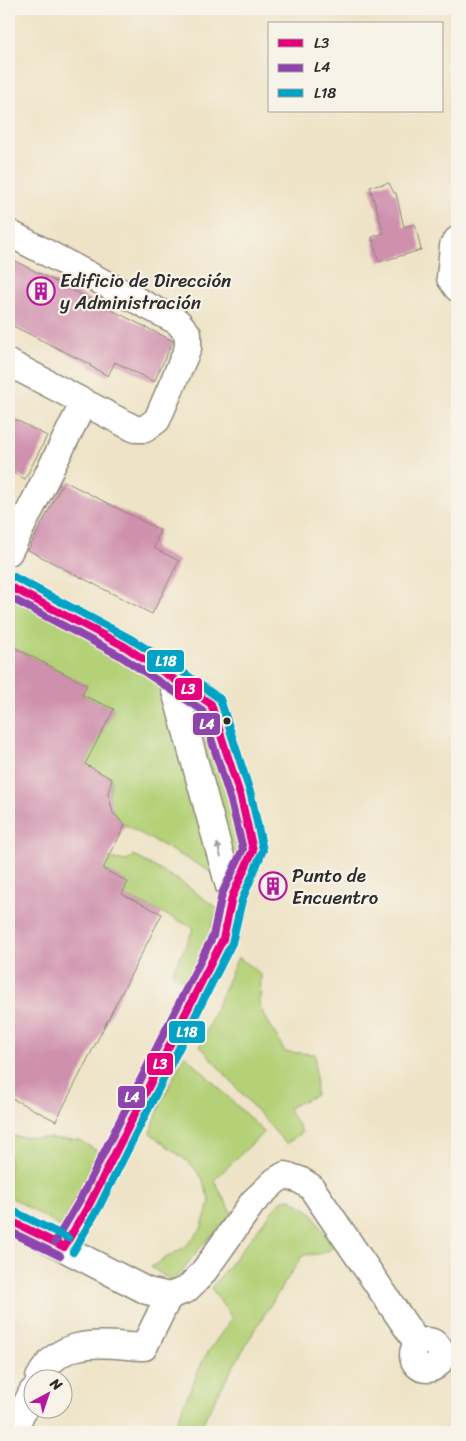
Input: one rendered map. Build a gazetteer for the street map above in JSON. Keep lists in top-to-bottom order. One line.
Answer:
{"places":{"building":["Edificio de Dirección y Administración","Punto de Encuentro"]},"lines":["transit line L18","transit line L3","transit line L4"],"legend":["L3","L4","L18"],"north":"top right"}
